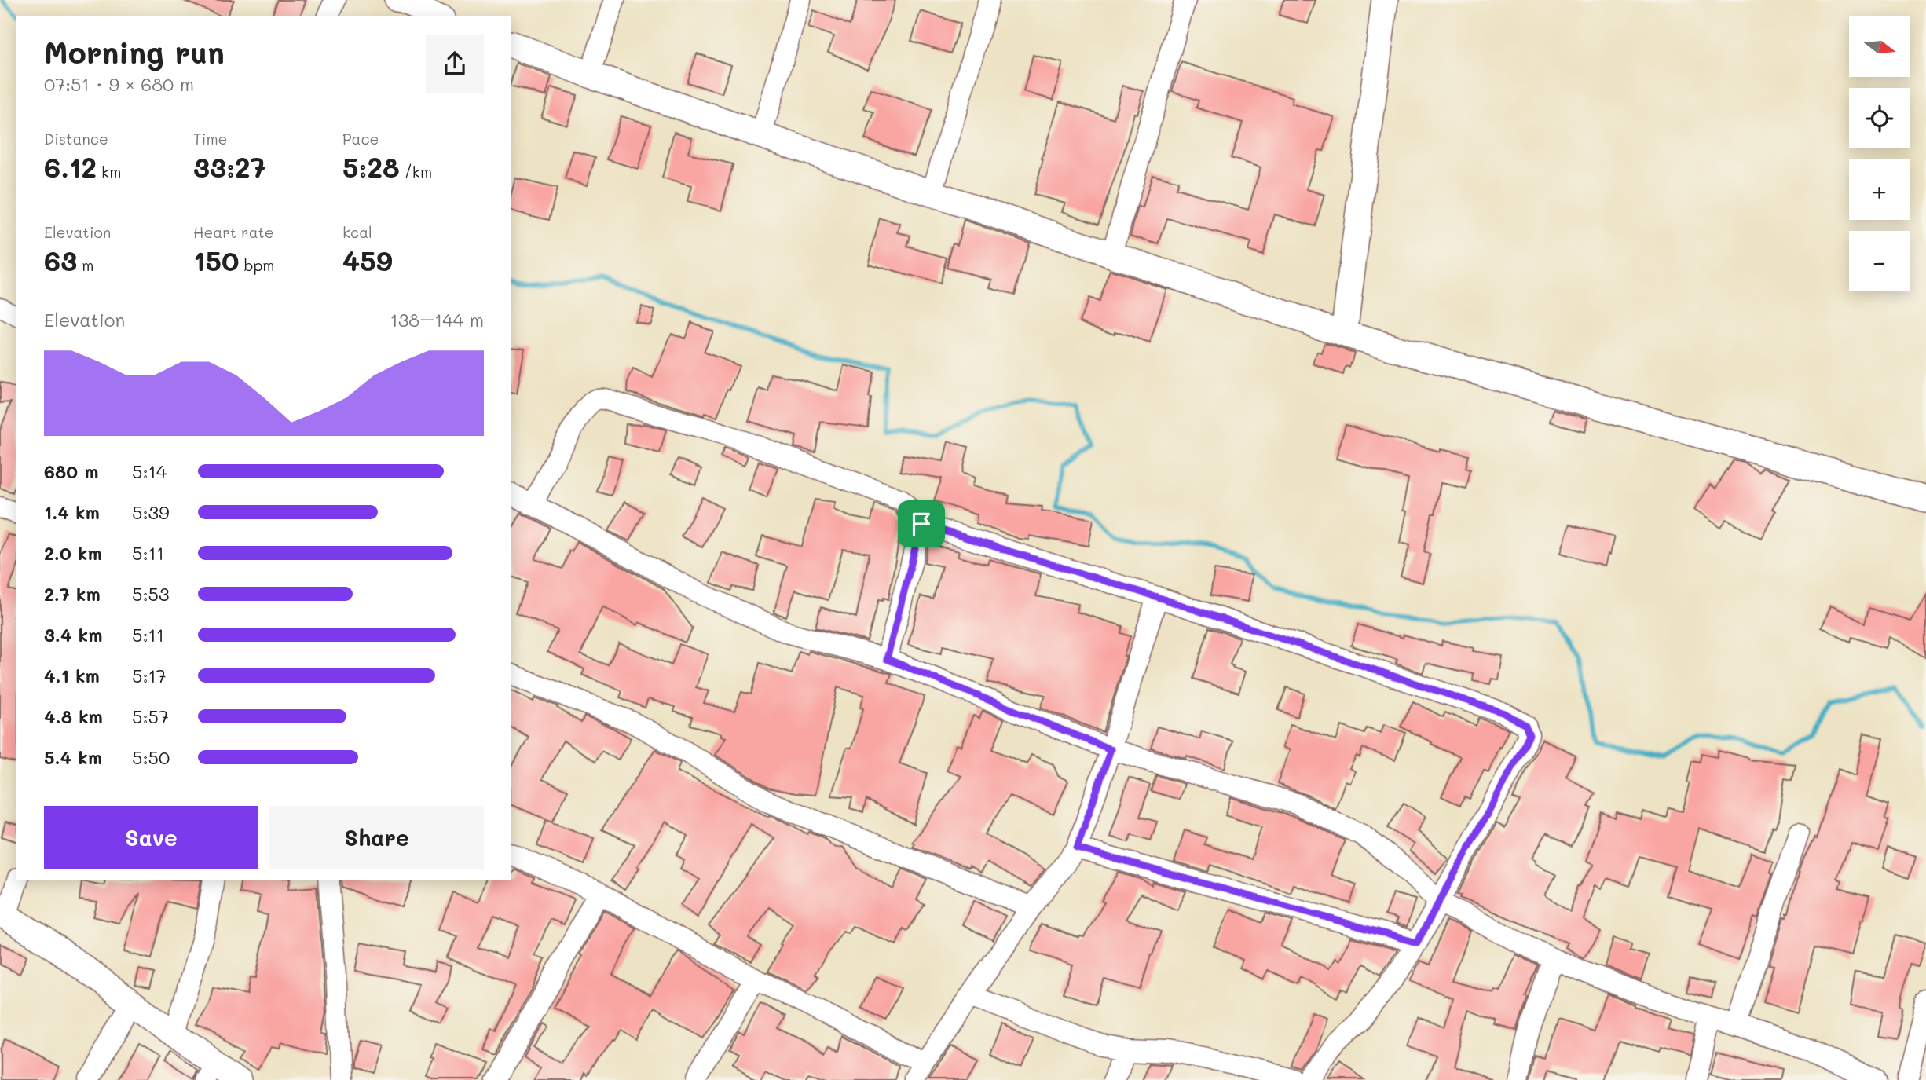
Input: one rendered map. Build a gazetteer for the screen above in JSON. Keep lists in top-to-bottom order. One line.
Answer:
{"north":"right","page":{"map_buttons":["+","−"],"heading":["Morning run","07:51 · 9 × 680 m"],"stats":[["Distance","6.12 km"],["Time","33:27"],["Pace","5:28 /km"],["Elevation","63 m"],["Heart rate","150 bpm"],["kcal","459"]],"chart":["Elevation","138–144 m"],"list":[{"name":"680 m","note":"5:14"},{"name":"1.4 km","note":"5:39"},{"name":"2.0 km","note":"5:11"},{"name":"2.7 km","note":"5:53"},{"name":"3.4 km","note":"5:11"},{"name":"4.1 km","note":"5:17"},{"name":"4.8 km","note":"5:57"},{"name":"5.4 km","note":"5:50"}],"buttons":["Save","Share"]}}
